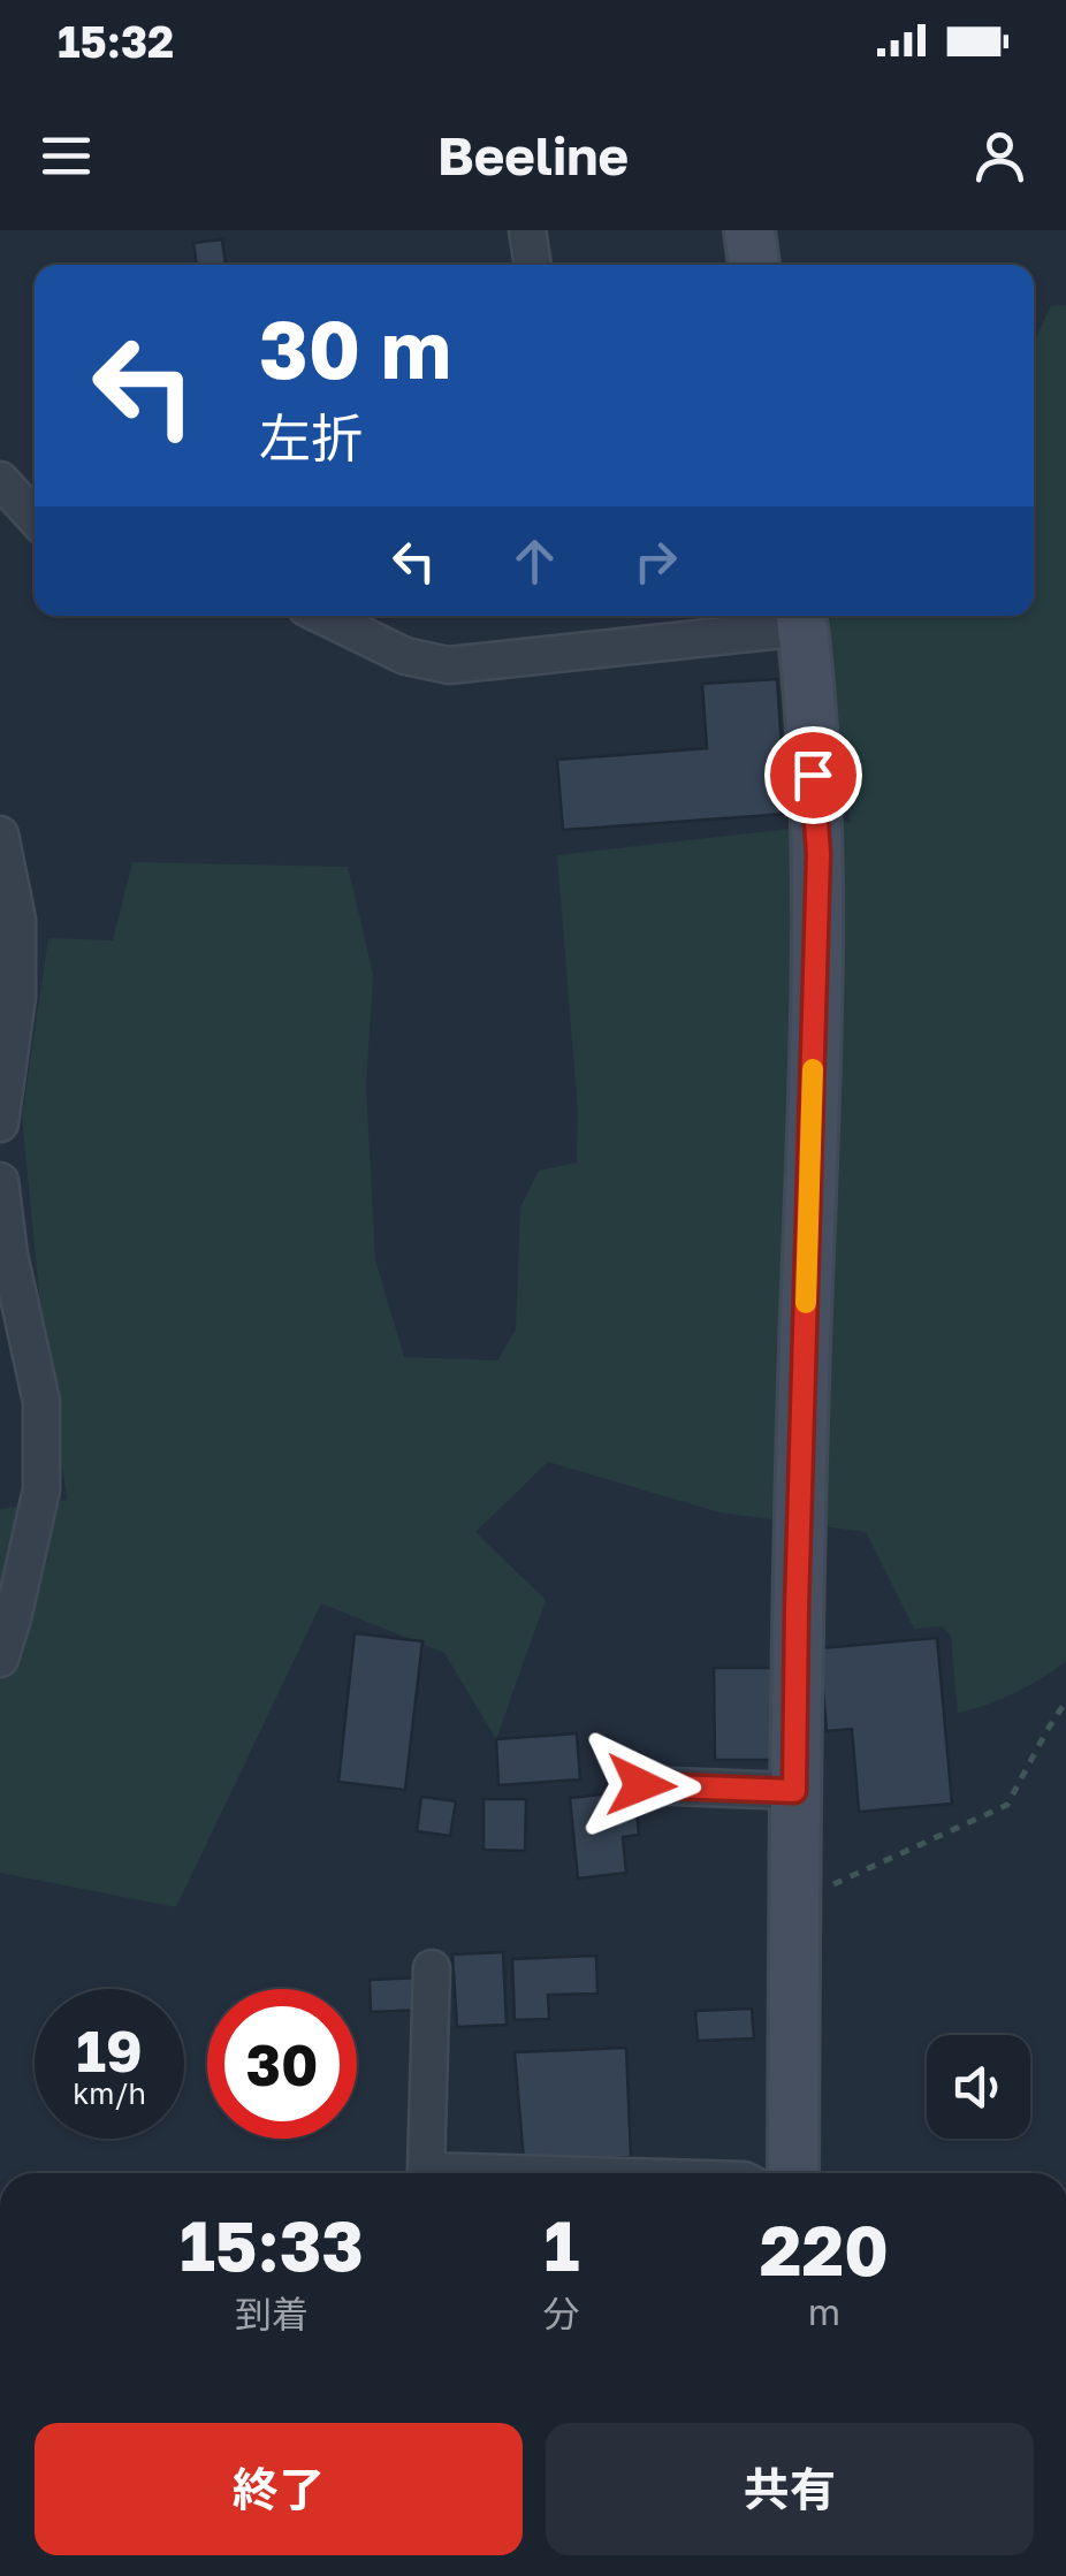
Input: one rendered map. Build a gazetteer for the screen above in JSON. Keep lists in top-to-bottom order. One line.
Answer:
{"page":{"status":"15:32","header":"Beeline","turn":["30 m","左折"],"speed":"19 km/h","limit":"30","eta":["15:33","到着","1","分","220","m"],"buttons":["終了","共有"]}}
